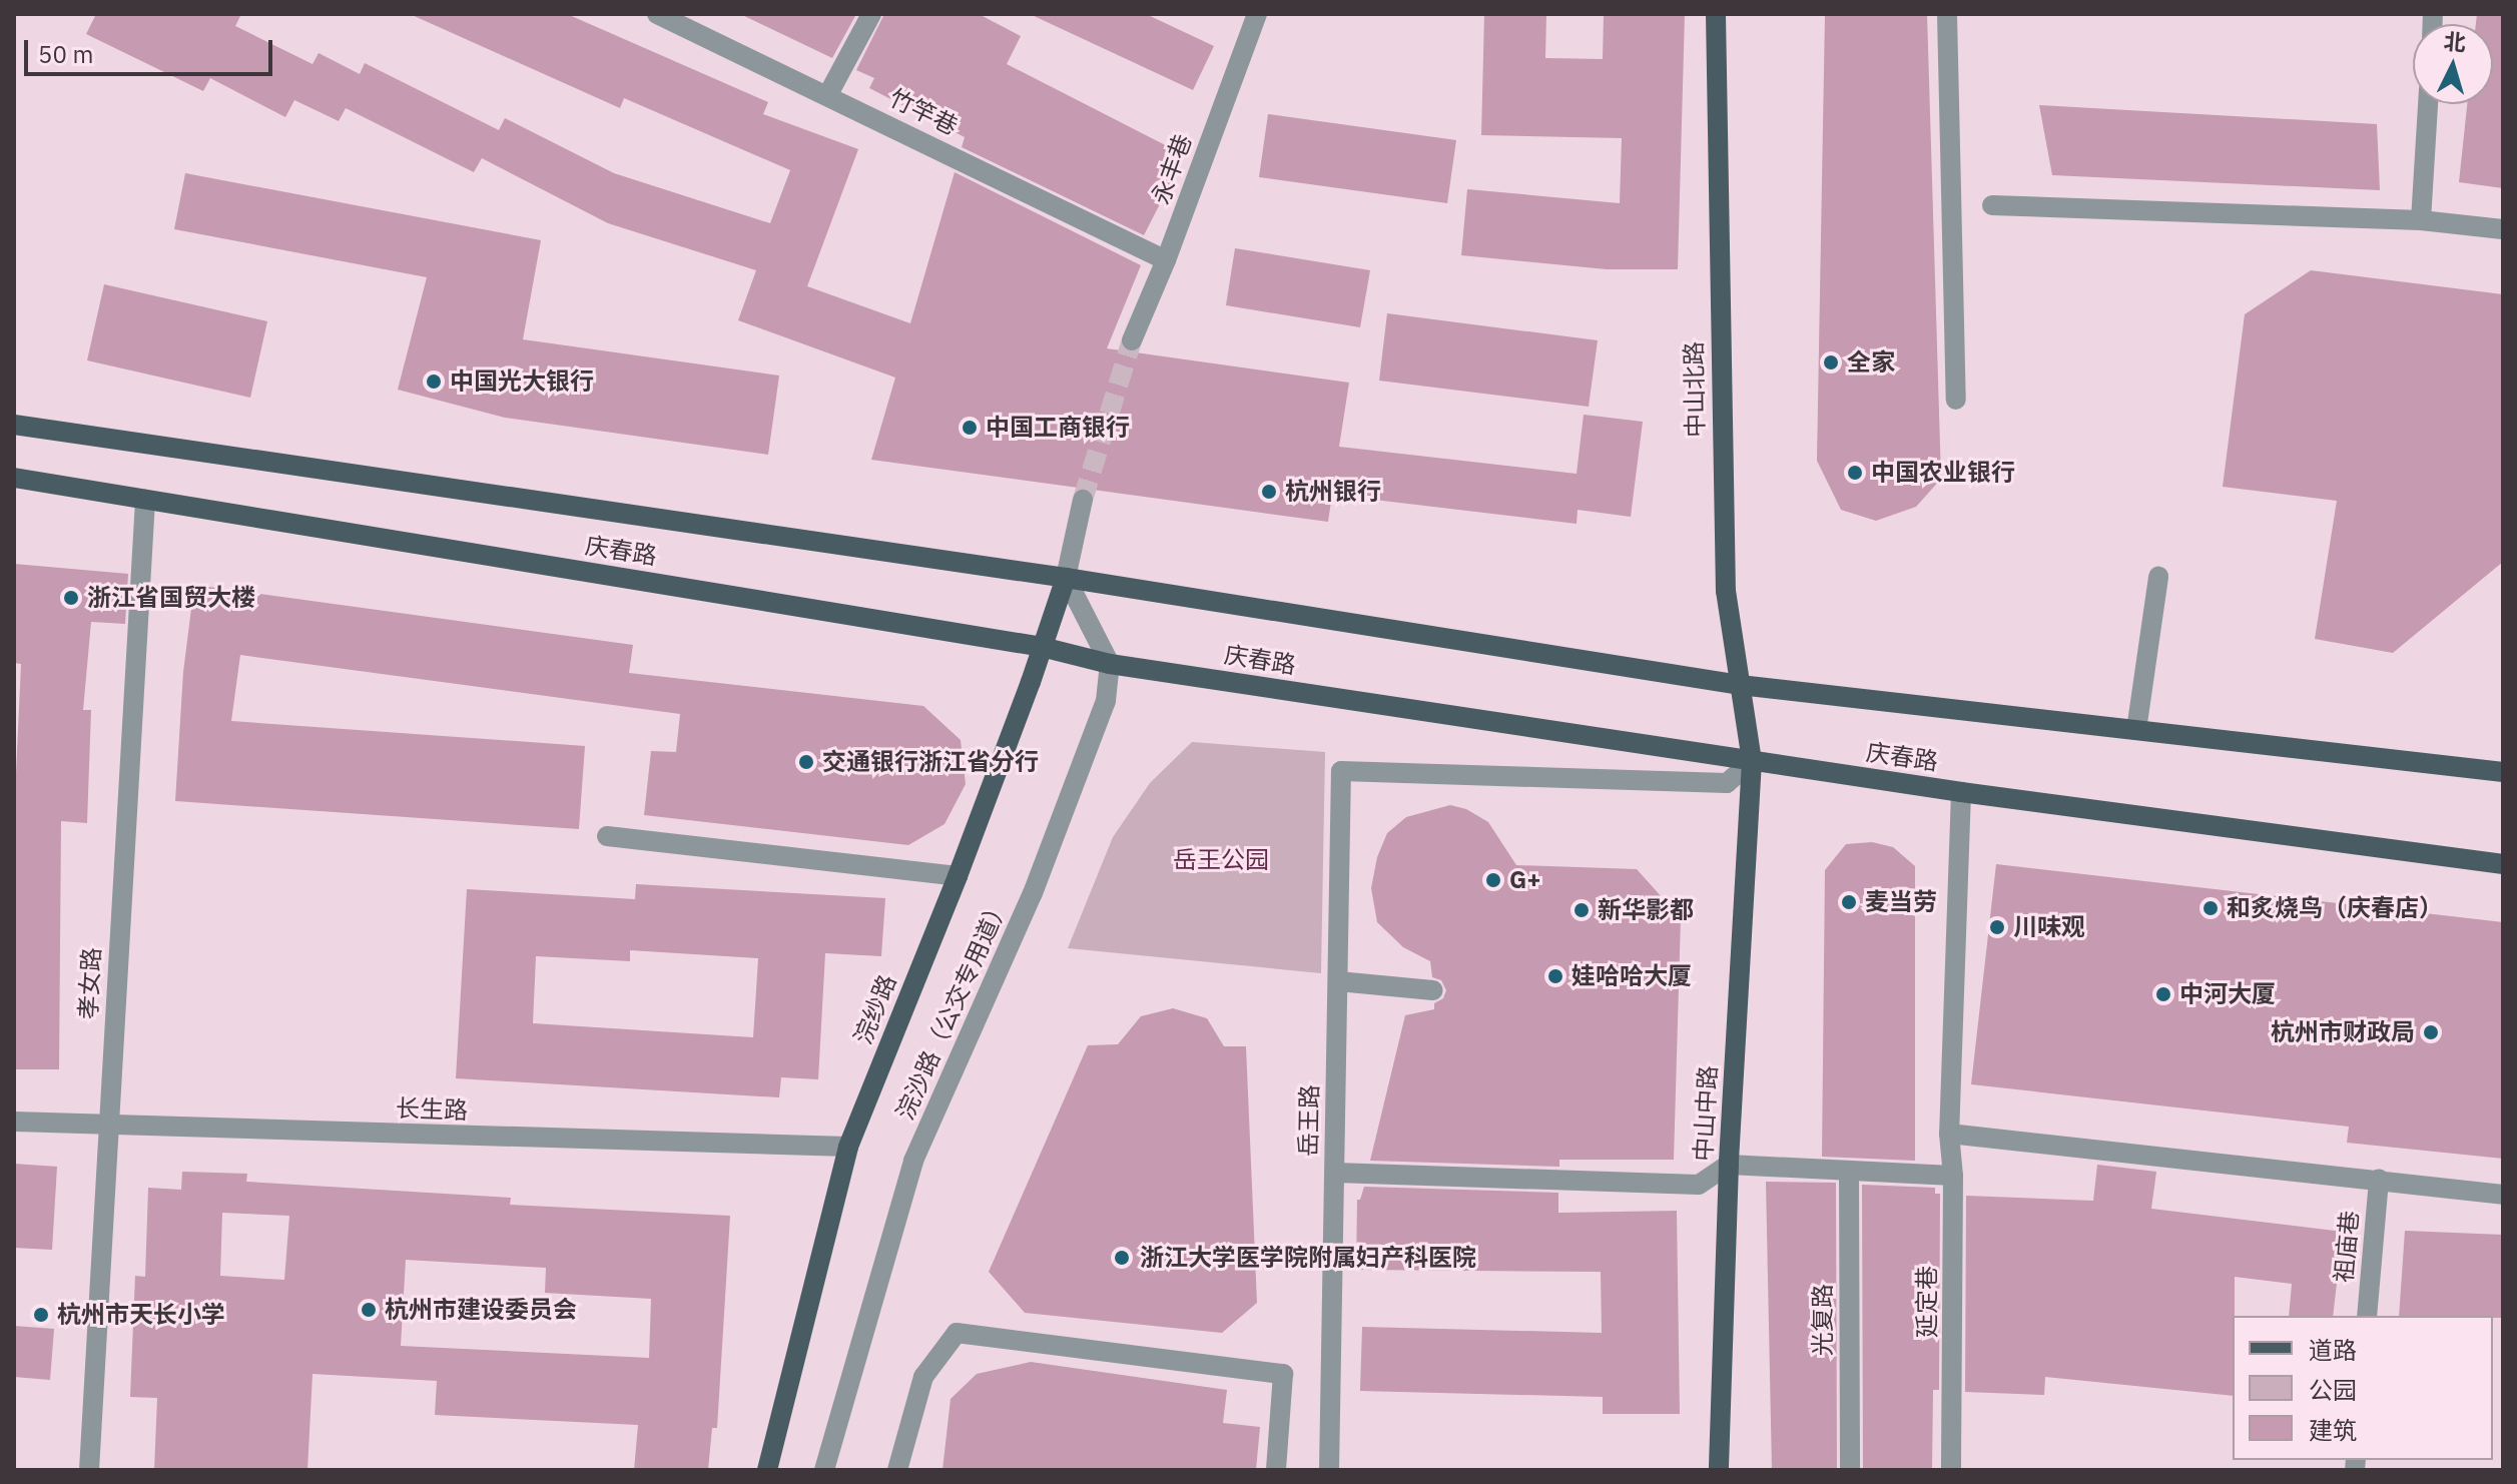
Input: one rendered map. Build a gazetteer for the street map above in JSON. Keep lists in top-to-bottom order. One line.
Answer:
{"streets":{"main road":["中山北路","庆春路","浣纱路","中山中路"],"street":["竹竿巷","永丰巷","孝女路","浣沙路（公交专用道）","长生路","岳王路","祖庙巷","延定巷","光复路"]},"crossings":[["竹竿巷","永丰巷"],["中山北路","庆春路"],["中山北路","中山中路"],["中山北路","岳王路"],["庆春路","孝女路"],["庆春路","浣沙路（公交专用道）"],["庆春路","浣纱路"],["庆春路","中山中路"],["庆春路","岳王路"],["庆春路","延定巷"],["孝女路","长生路"],["浣纱路","长生路"],["中山中路","岳王路"]],"parks":["岳王公园"],"places":["全家","中国光大银行","中国工商银行","中国农业银行","杭州银行","浙江省国贸大楼","交通银行浙江省分行","G+","麦当劳","和炙烧鸟（庆春店）","新华影都","川味观","娃哈哈大厦","中河大厦","杭州市财政局","浙江大学医学院附属妇产科医院","杭州市建设委员会","杭州市天长小学"],"legend":["道路","公园","建筑"],"scale_bar":"50 m","north":"top"}
